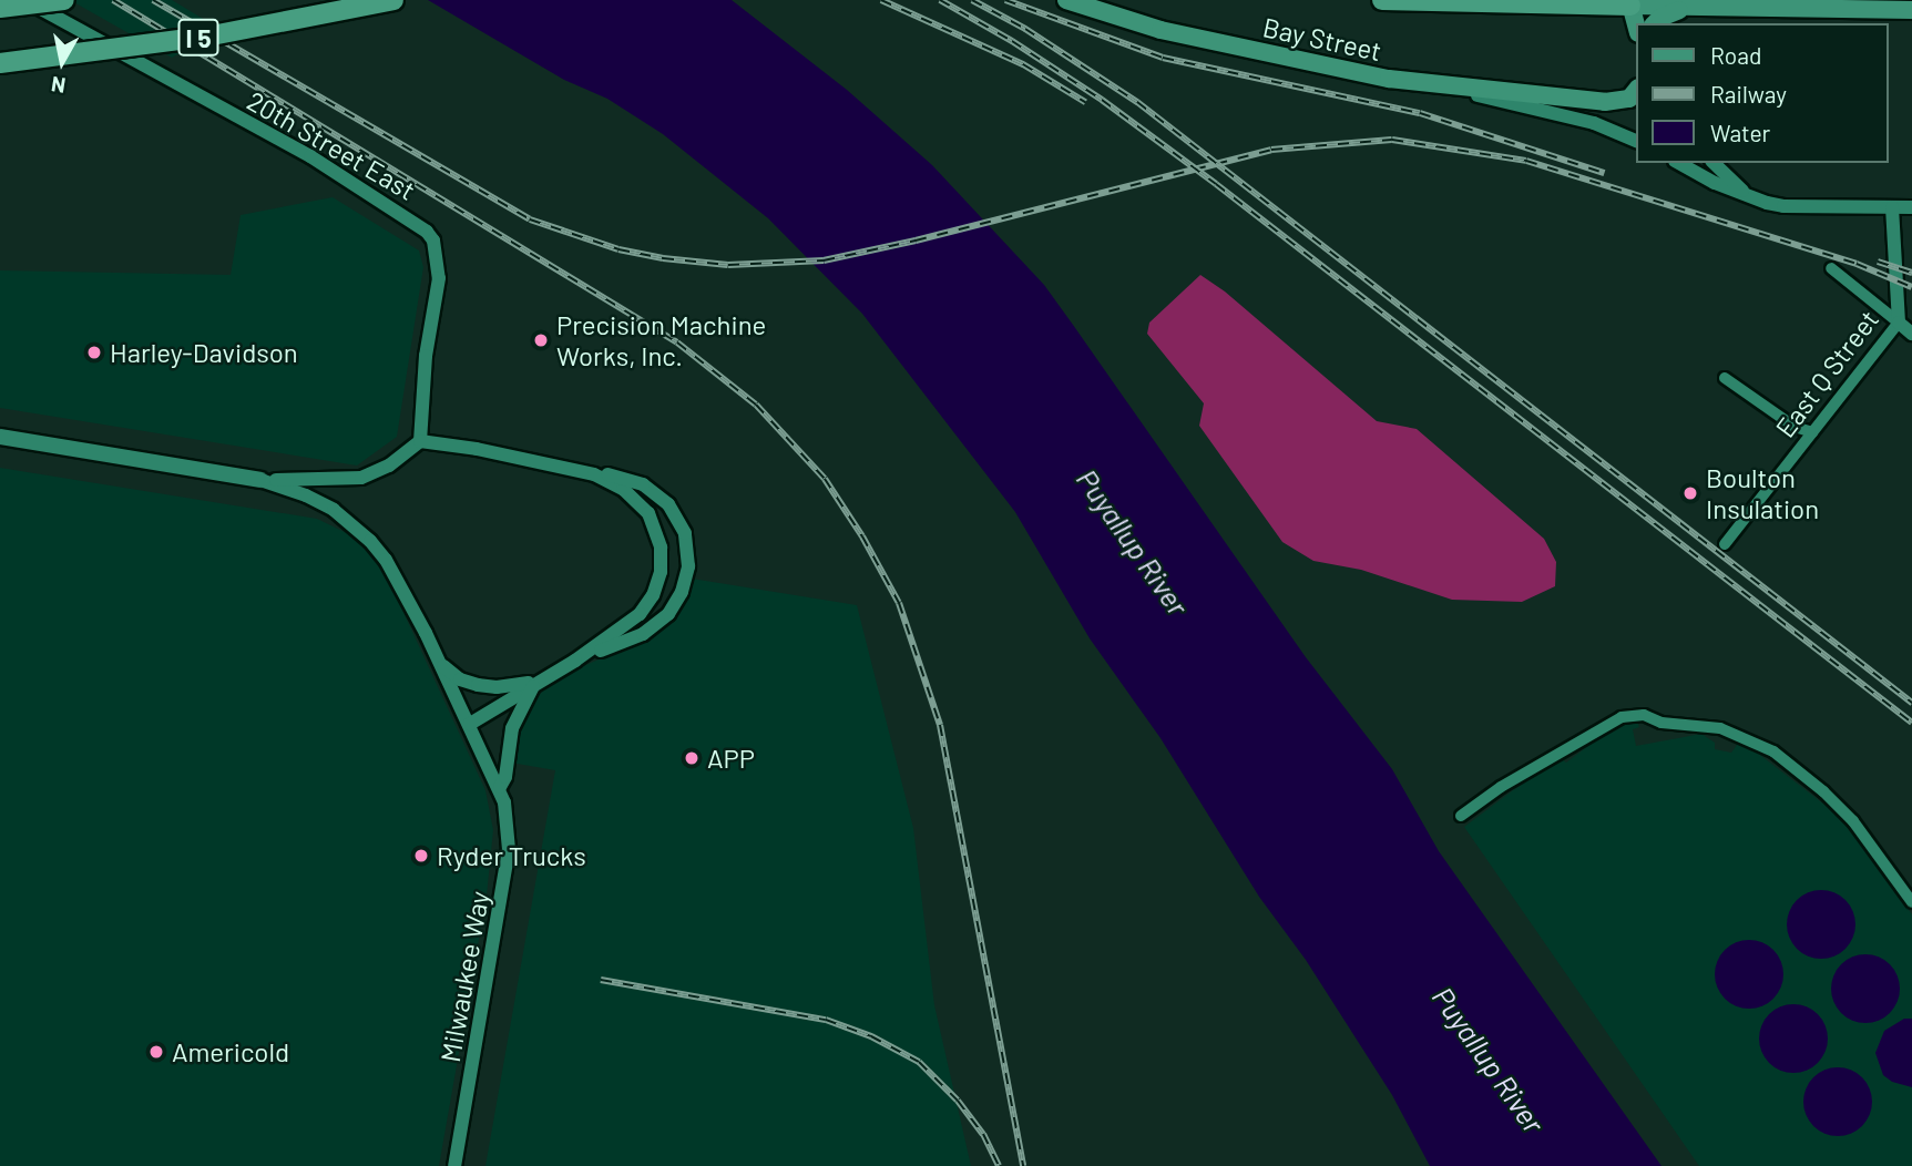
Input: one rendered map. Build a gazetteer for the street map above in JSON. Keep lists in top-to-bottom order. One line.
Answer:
{"streets":{"highway":["I 5"],"main road":["Bay Street"],"street":["20th Street East","East Q Street","Milwaukee Way"]},"water":["Puyallup River"],"places":["Precision Machine Works, Inc.","Harley-Davidson","Boulton Insulation","APP","Ryder Trucks","Americold"],"legend":["Road","Railway","Water"],"north":"bottom"}
